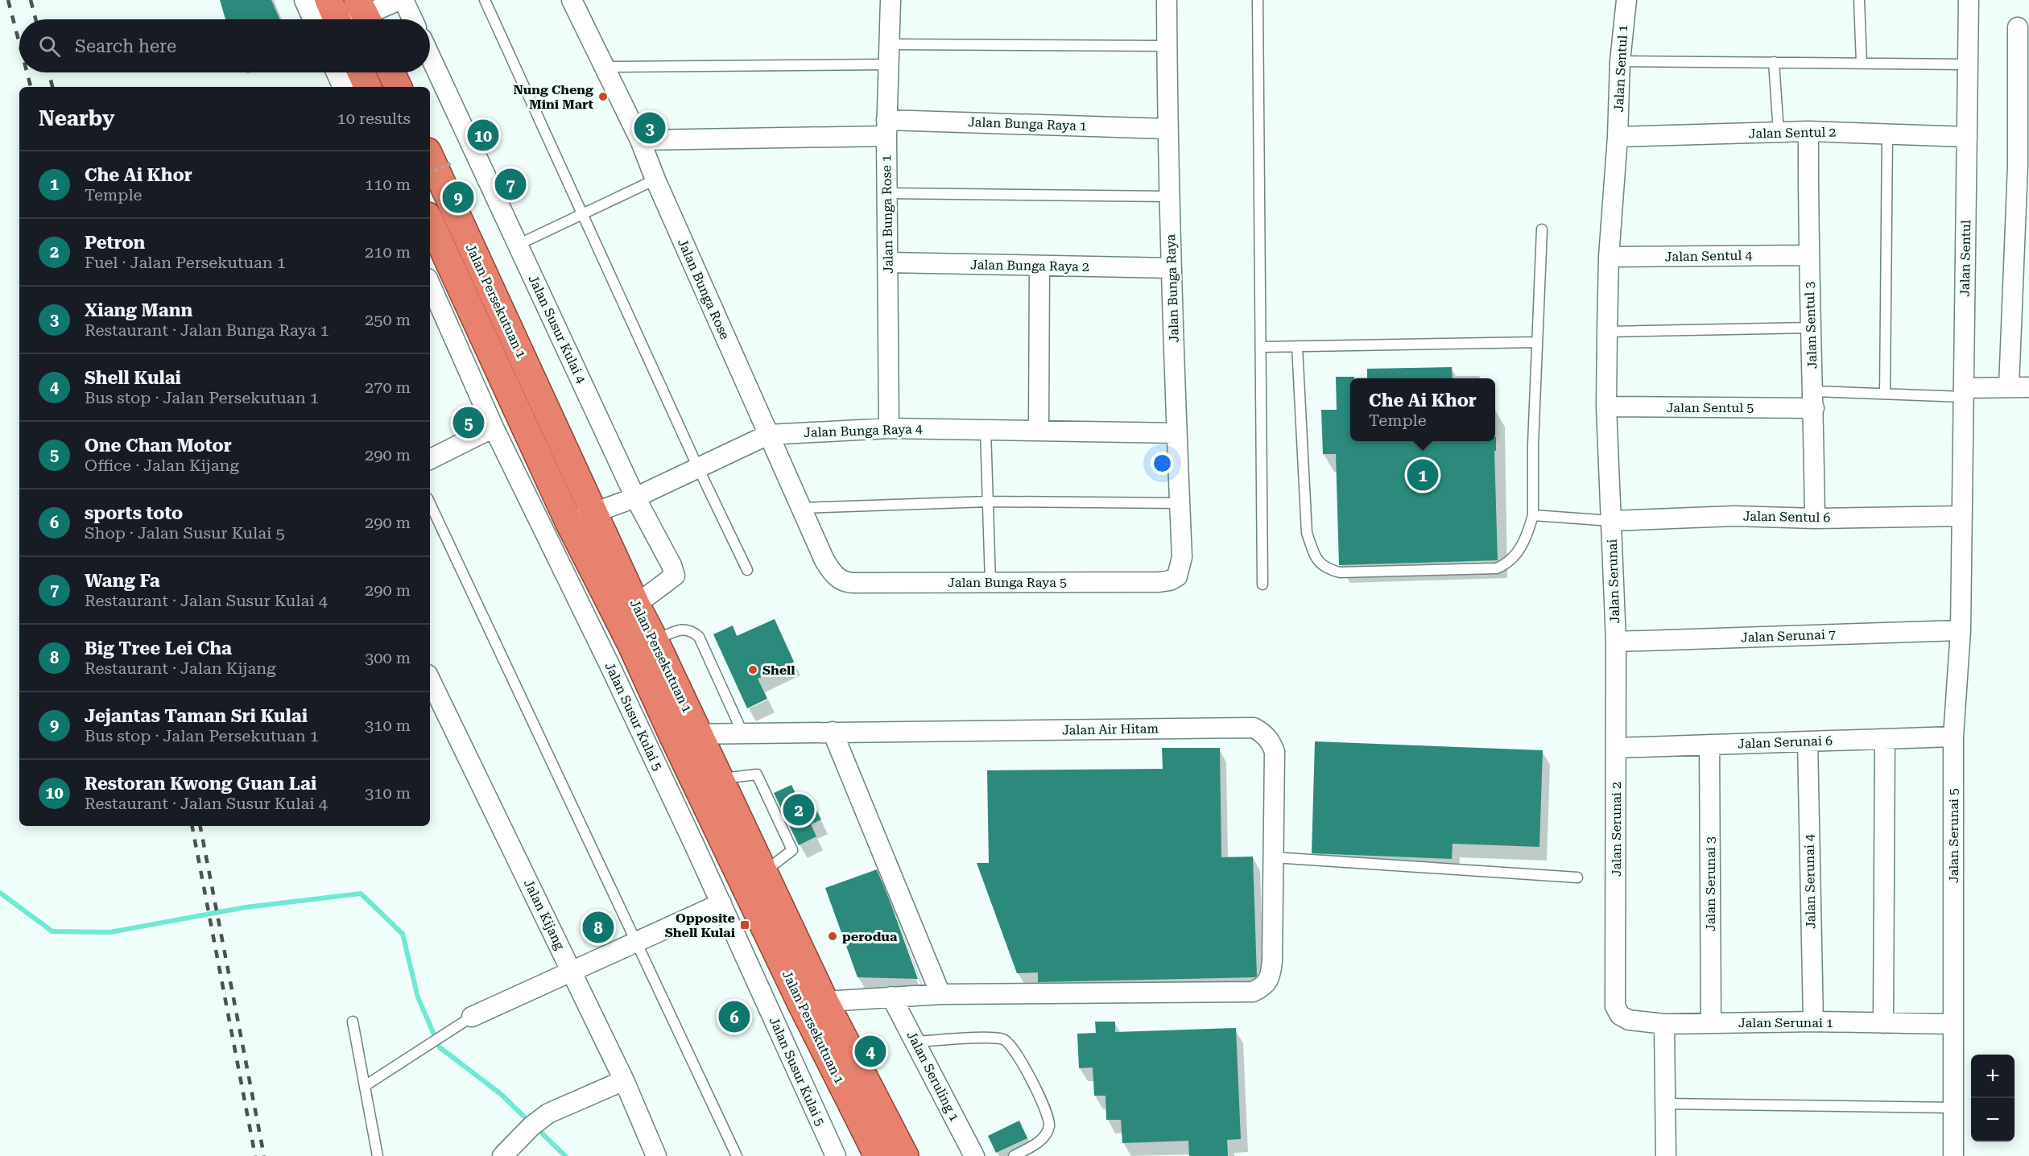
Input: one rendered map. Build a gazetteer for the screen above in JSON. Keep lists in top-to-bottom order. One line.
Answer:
{"streets":{"highway":["Jalan Persekutuan 1"],"street":["Jalan Sentul 1","Jalan Bunga Raya 1","Jalan Sentul 2","Jalan Bunga Rose 1","Jalan Sentul 4","Jalan Sentul","Jalan Bunga Raya 2","Jalan Bunga Raya","Jalan Bunga Rose","Jalan Sentul 3","Jalan Susur Kulai 4","Jalan Sentul 5","Jalan Bunga Raya 4","Jalan Sentul 6","Jalan Serunai","Jalan Bunga Raya 5","Jalan Serunai 7","Jalan Susur Kulai 5","Jalan Air Hitam","Jalan Serunai 6","Jalan Serunai 2","Jalan Serunai 5","Jalan Serunai 4","Jalan Serunai 3","Jalan Kijang","Jalan Serunai 1","Jalan Seruling 1"]},"crossings":[["Jalan Sentul 1","Jalan Sentul 2"],["Jalan Sentul 1","Jalan Sentul 4"],["Jalan Sentul 1","Jalan Serunai"],["Jalan Bunga Raya 1","Jalan Bunga Rose 1"],["Jalan Bunga Raya 1","Jalan Bunga Raya"],["Jalan Bunga Raya 1","Jalan Bunga Rose"],["Jalan Sentul 2","Jalan Sentul"],["Jalan Sentul 2","Jalan Sentul 3"],["Jalan Bunga Rose 1","Jalan Bunga Raya 2"],["Jalan Bunga Rose 1","Jalan Bunga Raya 4"],["Jalan Sentul 4","Jalan Sentul 3"],["Jalan Sentul","Jalan Sentul 6"],["Jalan Sentul","Jalan Serunai 5"],["Jalan Bunga Raya 2","Jalan Bunga Raya"],["Jalan Bunga Raya","Jalan Bunga Raya 4"],["Jalan Bunga Raya","Jalan Bunga Raya 5"],["Jalan Bunga Rose","Jalan Bunga Raya 4"],["Jalan Bunga Rose","Jalan Bunga Raya 5"],["Jalan Persekutuan 1","Jalan Susur Kulai 4"],["Jalan Persekutuan 1","Jalan Bunga Raya 4"],["Jalan Persekutuan 1","Jalan Air Hitam"],["Jalan Sentul 3","Jalan Sentul 5"],["Jalan Sentul 3","Jalan Sentul 6"],["Jalan Susur Kulai 4","Jalan Bunga Raya 4"],["Jalan Sentul 5","Jalan Serunai"],["Jalan Sentul 6","Jalan Serunai"],["Jalan Sentul 6","Jalan Serunai 5"],["Jalan Serunai","Jalan Serunai 7"],["Jalan Serunai","Jalan Serunai 2"],["Jalan Serunai 7","Jalan Serunai 2"],["Jalan Serunai 7","Jalan Serunai 5"],["Jalan Air Hitam","Jalan Seruling 1"],["Jalan Serunai 6","Jalan Serunai 2"],["Jalan Serunai 6","Jalan Serunai 5"],["Jalan Serunai 6","Jalan Serunai 4"],["Jalan Serunai 6","Jalan Serunai 3"],["Jalan Serunai 2","Jalan Serunai 1"],["Jalan Serunai 5","Jalan Serunai 1"],["Jalan Serunai 4","Jalan Serunai 1"],["Jalan Serunai 3","Jalan Serunai 1"]],"places":{"other":["Nung Cheng Mini Mart","Shell","perodua"],"transit":["Opposite Shell Kulai"]},"page":{"search":"Search here","heading":["Nearby","10 results"],"pins":["3","10","7","9","5","1","2","8","6","4"],"list":[{"mark":"1","name":"Che Ai Khor","note":"Temple","value":"110 m"},{"mark":"2","name":"Petron","note":"Fuel · Jalan Persekutuan 1","value":"210 m"},{"mark":"3","name":"Xiang Mann","note":"Restaurant · Jalan Bunga Raya 1","value":"250 m"},{"mark":"4","name":"Shell Kulai","note":"Bus stop · Jalan Persekutuan 1","value":"270 m"},{"mark":"5","name":"One Chan Motor","note":"Office · Jalan Kijang","value":"290 m"},{"mark":"6","name":"sports toto","note":"Shop · Jalan Susur Kulai 5","value":"290 m"},{"mark":"7","name":"Wang Fa","note":"Restaurant · Jalan Susur Kulai 4","value":"290 m"},{"mark":"8","name":"Big Tree Lei Cha","note":"Restaurant · Jalan Kijang","value":"300 m"},{"mark":"9","name":"Jejantas Taman Sri Kulai","note":"Bus stop · Jalan Persekutuan 1","value":"310 m"},{"mark":"10","name":"Restoran Kwong Guan Lai","note":"Restaurant · Jalan Susur Kulai 4","value":"310 m"}],"popup":["Che Ai Khor","Temple"],"map_buttons":["+","−"]}}
